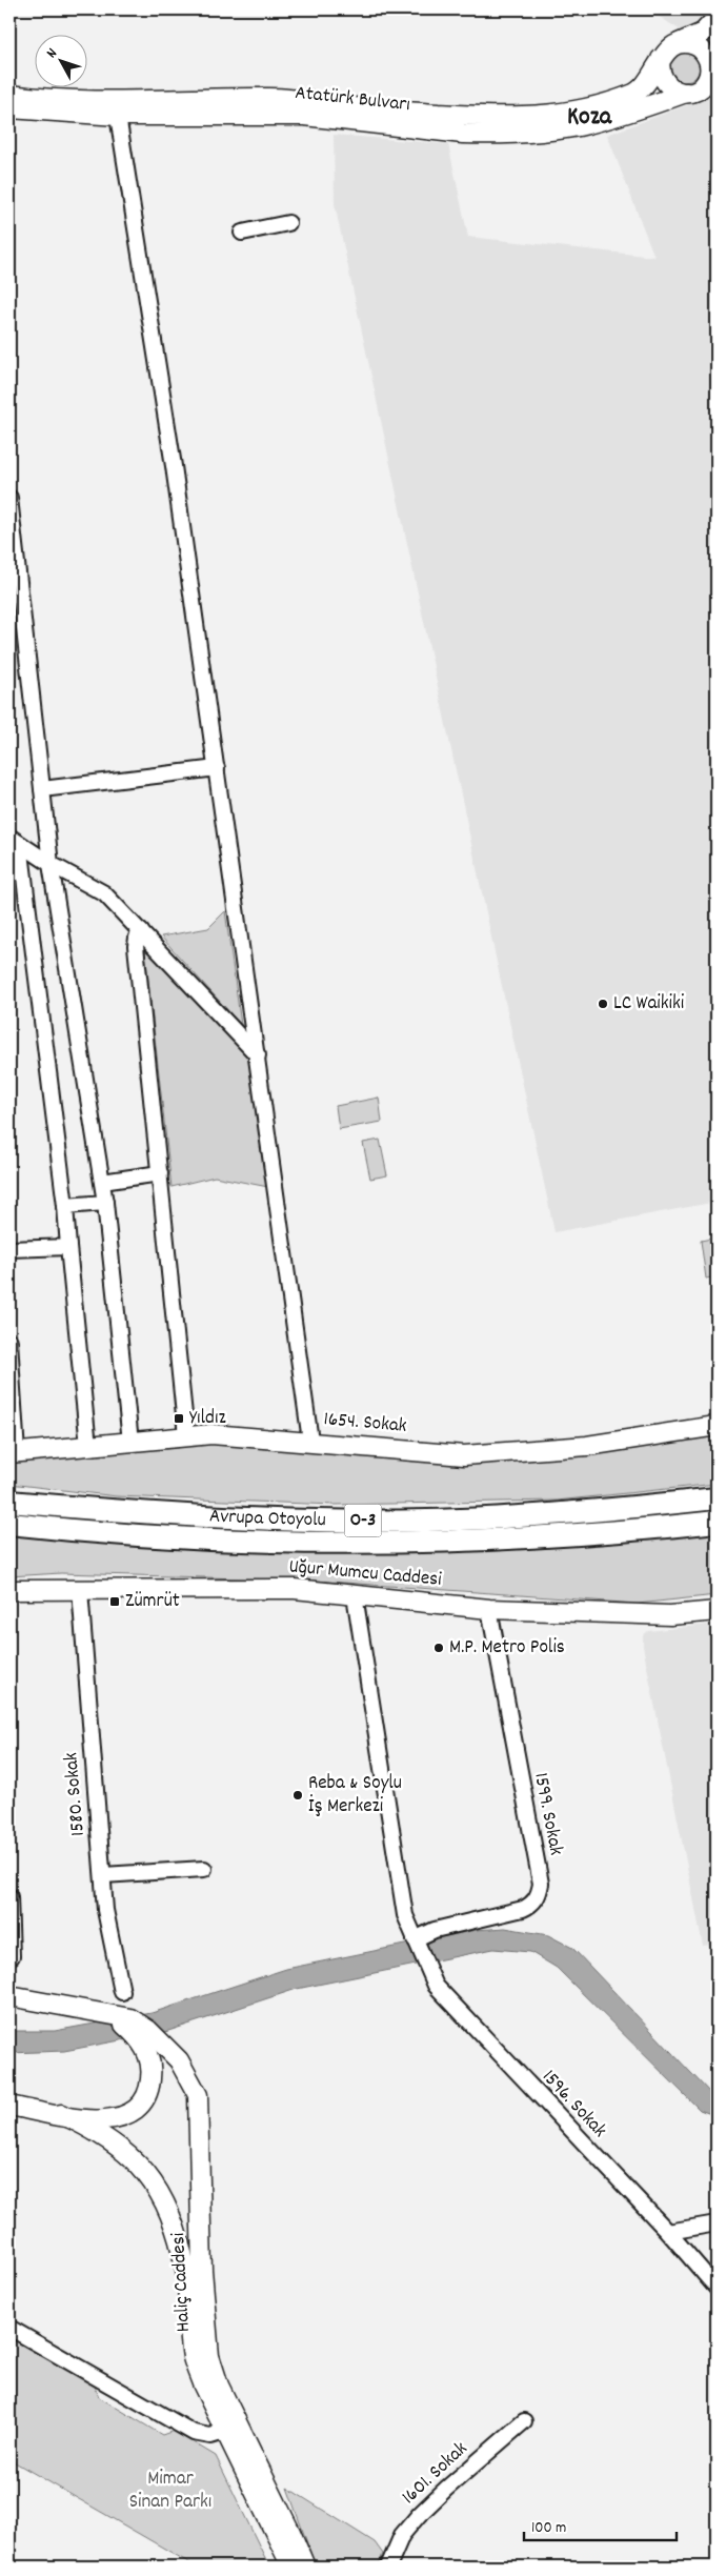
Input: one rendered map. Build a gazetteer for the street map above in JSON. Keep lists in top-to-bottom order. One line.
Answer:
{"streets":{"highway":["Avrupa Otoyolu","O-3"],"main road":["Atatürk Bulvarı","1654. Sokak","Uğur Mumcu Caddesi","Haliç Caddesi"],"street":["1580. Sokak","1599. Sokak","1596. Sokak","1601. Sokak"]},"crossings":[["Uğur Mumcu Caddesi","1580. Sokak"],["Uğur Mumcu Caddesi","1599. Sokak"],["Uğur Mumcu Caddesi","1596. Sokak"],["1599. Sokak","1596. Sokak"]],"districts":["Koza"],"parks":["Mimar Sinan Parkı"],"places":{"other":["LC Waikiki","M.P. Metro Polis","Reba & Soylu İş Merkezi"],"transit":["Yıldız","Zümrüt"]},"scale_bar":"100 m","north":"top left"}
